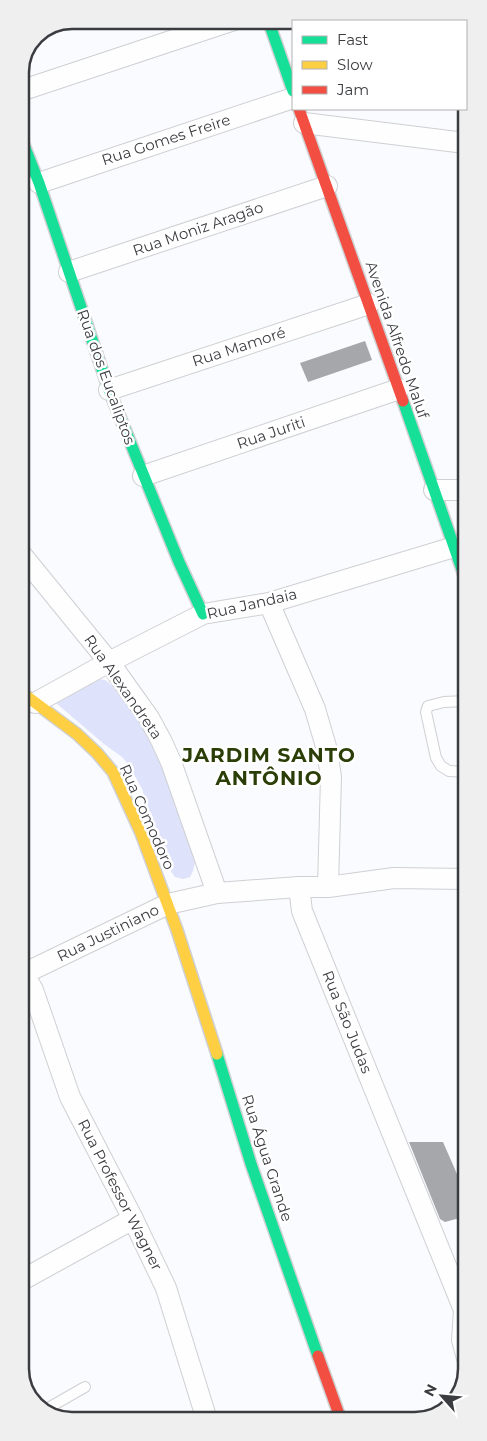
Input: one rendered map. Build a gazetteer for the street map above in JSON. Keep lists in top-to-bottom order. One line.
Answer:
{"streets":{"street":["Rua Gomes Freire","Rua Moniz Aragão","Avenida Alfredo Maluf","Rua Mamoré","Rua dos Eucaliptos","Rua Juriti","Rua Jandaia","Rua Alexandreta","Rua Comodoro","Rua Justiniano","Rua São Judas","Rua Água Grande","Rua Professor Wagner"]},"crossings":[["Rua Gomes Freire","Rua dos Eucaliptos"],["Rua Moniz Aragão","Avenida Alfredo Maluf"],["Rua Moniz Aragão","Rua dos Eucaliptos"],["Avenida Alfredo Maluf","Rua Mamoré"],["Avenida Alfredo Maluf","Rua Juriti"],["Avenida Alfredo Maluf","Rua Jandaia"],["Rua Mamoré","Rua dos Eucaliptos"],["Rua dos Eucaliptos","Rua Juriti"],["Rua dos Eucaliptos","Rua Jandaia"],["Rua Jandaia","Rua Alexandreta"],["Rua Alexandreta","Rua Justiniano"],["Rua Comodoro","Rua Justiniano"],["Rua Comodoro","Rua Água Grande"],["Rua Justiniano","Rua São Judas"],["Rua Justiniano","Rua Água Grande"]],"districts":["JARDIM SANTO ANTÔNIO"],"legend":["Fast","Slow","Jam"],"north":"top left"}
